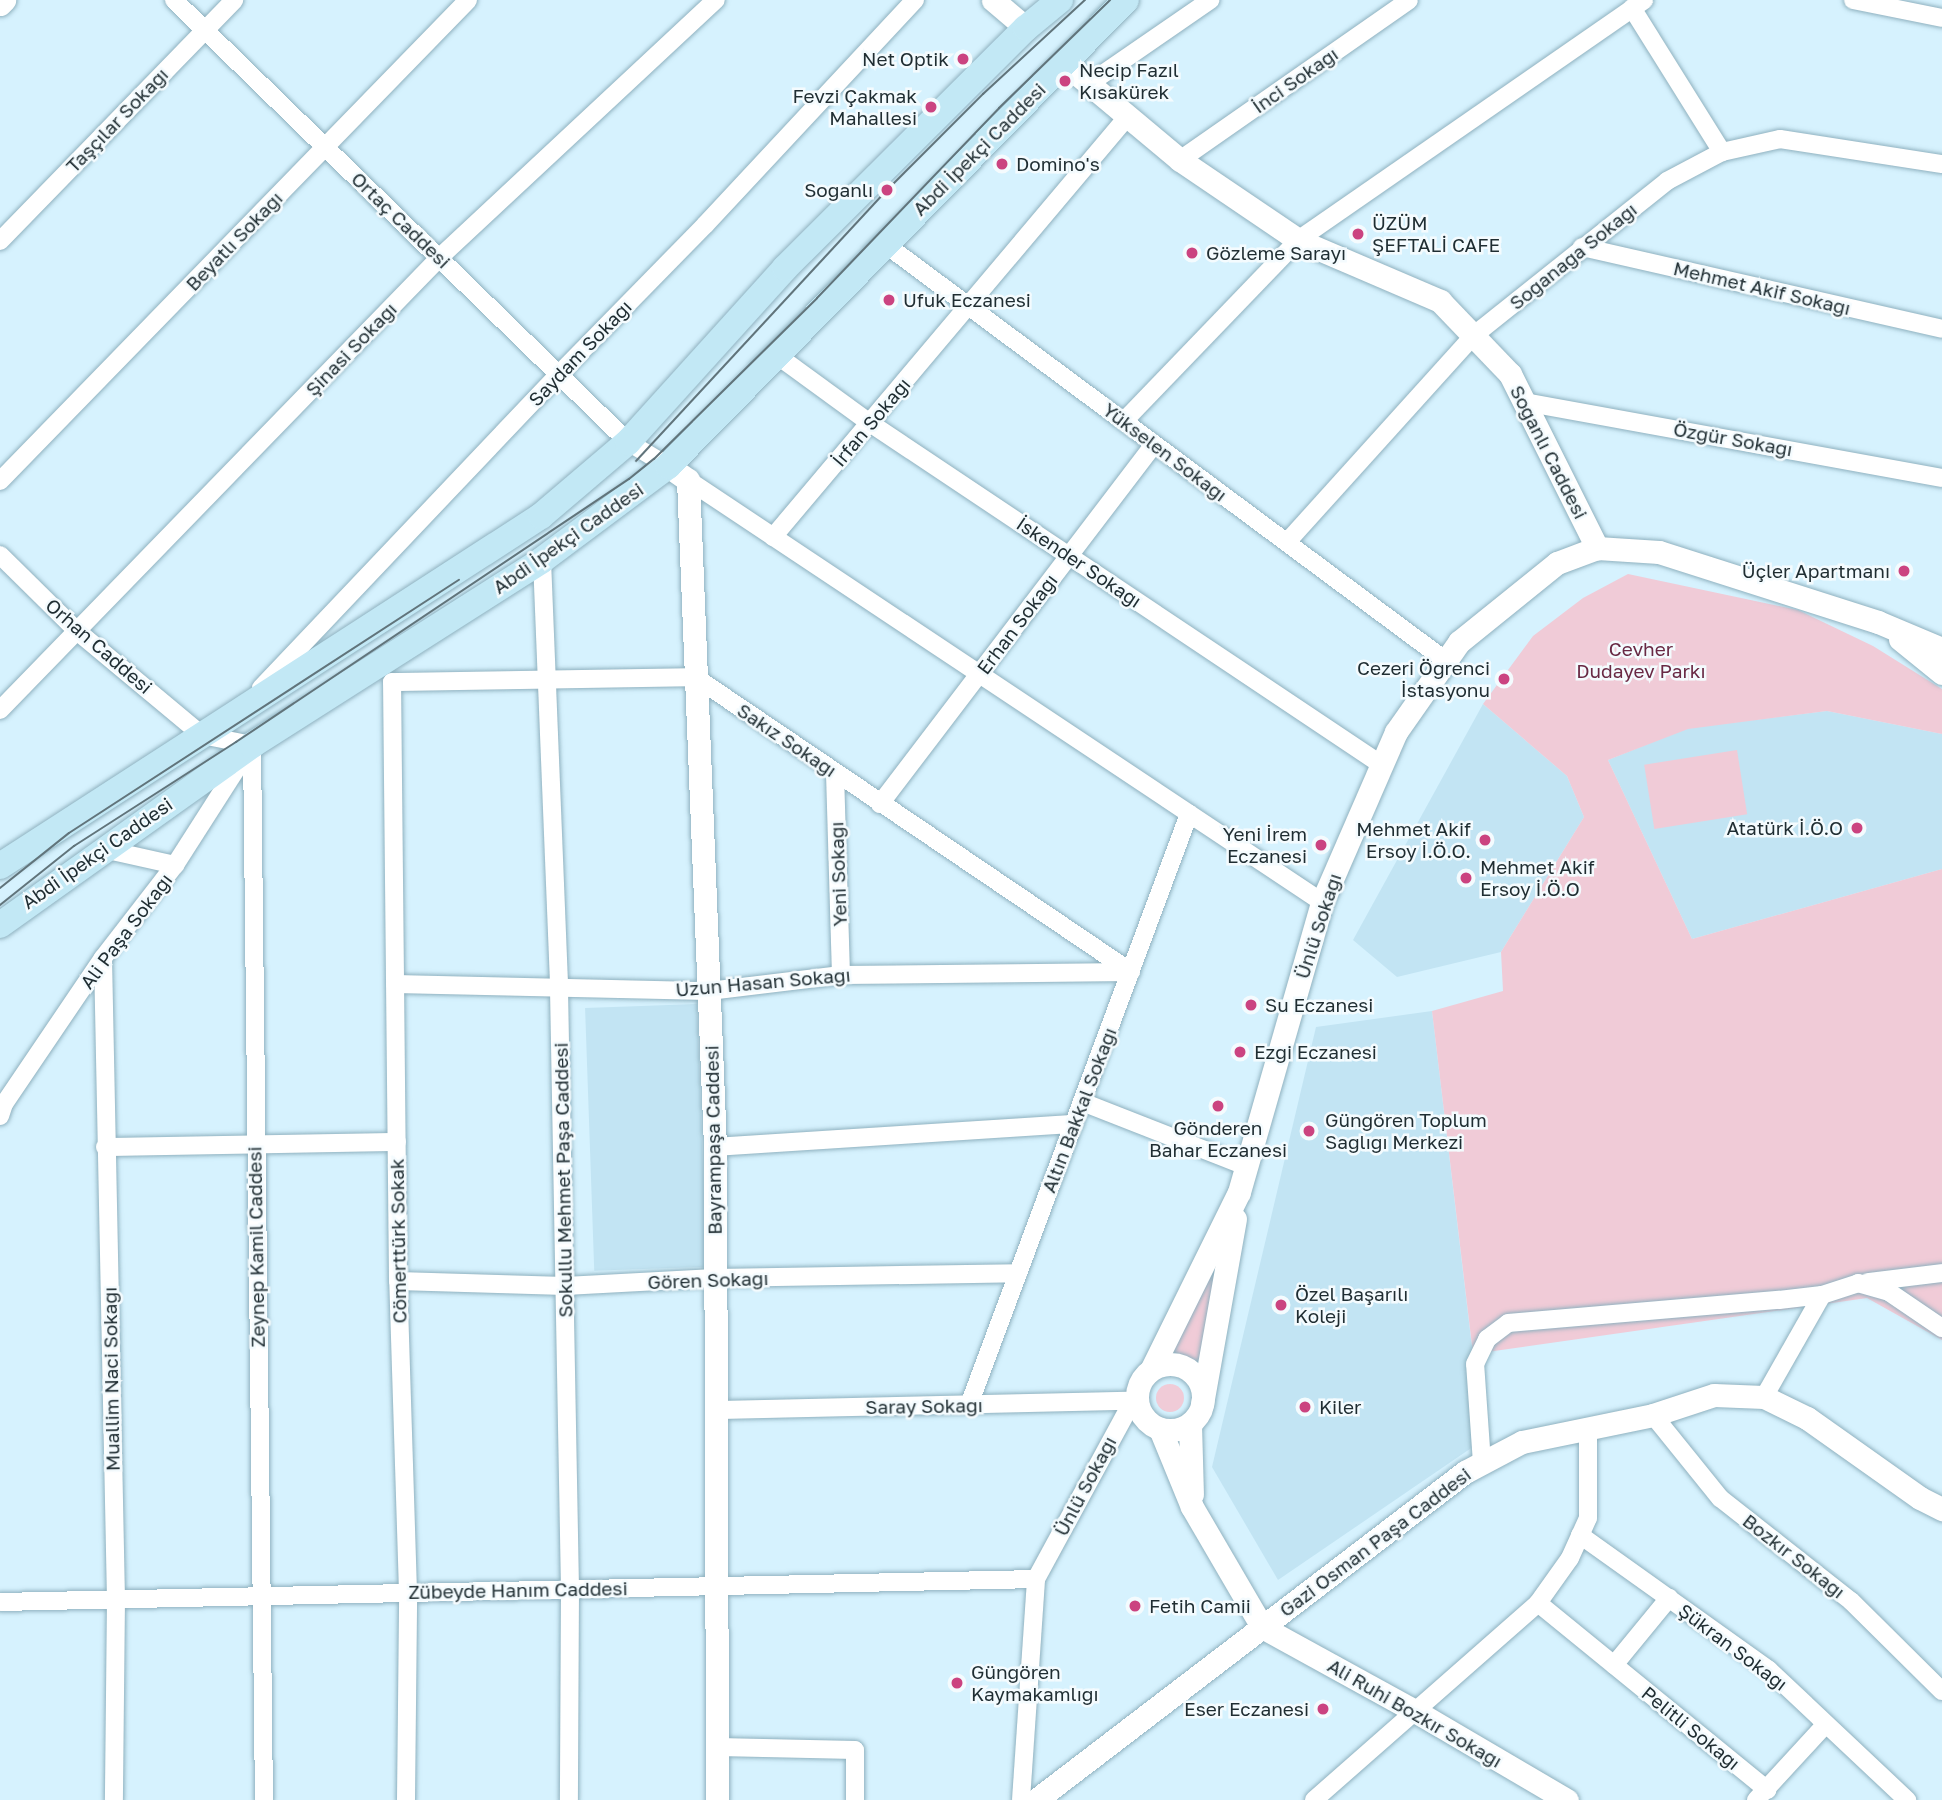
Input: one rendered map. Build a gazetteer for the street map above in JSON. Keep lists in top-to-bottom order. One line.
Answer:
{"streets":{"main road":["Abdi İpekçi Caddesi"],"street":["İnci Sokağı","Taşçılar Sokağı","Ortaç Caddesi","Beyatlı Sokağı","Soğanağa Sokağı","Mehmet Akif Sokağı","Şinasi Sokağı","Saydam Sokağı","İrfan Sokağı","Özgür Sokağı","Yükselen Sokağı","Soğanlı Caddesi","İskender Sokağı","Erhan Sokağı","Orhan Caddesi","Sakız Sokağı","Yeni Sokağı","Ünlü Sokağı","Ali Paşa Sokağı","Uzun Hasan Sokağı","Altın Bakkal Sokağı","Bayrampaşa Caddesi","Sokullu Mehmet Paşa Caddesi","Cömerttürk Sokak","Zeynep Kamil Caddesi","Gören Sokağı","Muallim Naci Sokağı","Saray Sokağı","Gazi Osman Paşa Caddesi","Bozkır Sokağı","Zübeyde Hanım Caddesi","Şükran Sokağı","Ali Ruhi Bozkır Sokağı","Pelitli Sokağı"]},"crossings":[["İnci Sokağı","Soğanlı Caddesi"],["Taşçılar Sokağı","Ortaç Caddesi"],["Abdi İpekçi Caddesi","Ortaç Caddesi"],["Abdi İpekçi Caddesi","Saydam Sokağı"],["Abdi İpekçi Caddesi","Yükselen Sokağı"],["Abdi İpekçi Caddesi","Soğanlı Caddesi"],["Abdi İpekçi Caddesi","İskender Sokağı"],["Abdi İpekçi Caddesi","Orhan Caddesi"],["Abdi İpekçi Caddesi","Ali Paşa Sokağı"],["Abdi İpekçi Caddesi","Bayrampaşa Caddesi"],["Abdi İpekçi Caddesi","Sokullu Mehmet Paşa Caddesi"],["Abdi İpekçi Caddesi","Zeynep Kamil Caddesi"],["Ortaç Caddesi","Beyatlı Sokağı"],["Ortaç Caddesi","Şinasi Sokağı"],["Ortaç Caddesi","Saydam Sokağı"],["Ortaç Caddesi","İrfan Sokağı"],["Ortaç Caddesi","Erhan Sokağı"],["Ortaç Caddesi","Ünlü Sokağı"],["Ortaç Caddesi","Altın Bakkal Sokağı"],["Ortaç Caddesi","Bayrampaşa Caddesi"],["Soğanağa Sokağı","Mehmet Akif Sokağı"],["Soğanağa Sokağı","Yükselen Sokağı"],["Soğanağa Sokağı","Soğanlı Caddesi"],["Şinasi Sokağı","Orhan Caddesi"],["İrfan Sokağı","Yükselen Sokağı"],["İrfan Sokağı","Soğanlı Caddesi"],["İrfan Sokağı","İskender Sokağı"],["Özgür Sokağı","Soğanlı Caddesi"],["Yükselen Sokağı","Erhan Sokağı"],["Yükselen Sokağı","Ünlü Sokağı"],["Soğanlı Caddesi","Ünlü Sokağı"],["İskender Sokağı","Erhan Sokağı"],["İskender Sokağı","Ünlü Sokağı"],["Erhan Sokağı","Sakız Sokağı"],["Sakız Sokağı","Yeni Sokağı"],["Sakız Sokağı","Uzun Hasan Sokağı"],["Sakız Sokağı","Altın Bakkal Sokağı"],["Sakız Sokağı","Bayrampaşa Caddesi"],["Yeni Sokağı","Uzun Hasan Sokağı"],["Ünlü Sokağı","Saray Sokağı"],["Ünlü Sokağı","Zübeyde Hanım Caddesi"],["Ali Paşa Sokağı","Zeynep Kamil Caddesi"],["Ali Paşa Sokağı","Muallim Naci Sokağı"],["Uzun Hasan Sokağı","Altın Bakkal Sokağı"],["Uzun Hasan Sokağı","Bayrampaşa Caddesi"],["Uzun Hasan Sokağı","Sokullu Mehmet Paşa Caddesi"],["Uzun Hasan Sokağı","Cömerttürk Sokak"],["Altın Bakkal Sokağı","Gören Sokağı"],["Altın Bakkal Sokağı","Saray Sokağı"],["Bayrampaşa Caddesi","Gören Sokağı"],["Bayrampaşa Caddesi","Saray Sokağı"],["Bayrampaşa Caddesi","Zübeyde Hanım Caddesi"],["Sokullu Mehmet Paşa Caddesi","Cömerttürk Sokak"],["Sokullu Mehmet Paşa Caddesi","Gören Sokağı"],["Sokullu Mehmet Paşa Caddesi","Zübeyde Hanım Caddesi"],["Cömerttürk Sokak","Gören Sokağı"],["Cömerttürk Sokak","Zübeyde Hanım Caddesi"],["Zeynep Kamil Caddesi","Zübeyde Hanım Caddesi"],["Muallim Naci Sokağı","Zübeyde Hanım Caddesi"],["Gazi Osman Paşa Caddesi","Bozkır Sokağı"],["Gazi Osman Paşa Caddesi","Ali Ruhi Bozkır Sokağı"]],"parks":["Cevher Dudayev Parkı"],"places":["Net Optik","Necip Fazıl Kısakürek","Fevzi Çakmak Mahallesi","Domino's","Soğanlı","ÜZÜM ŞEFTALİ CAFE","Gözleme Sarayı","Ufuk Eczanesi","Üçler Apartmanı","Cezeri Öğrenci İstasyonu","Atatürk İ.Ö.O","Mehmet Akif Ersoy İ.Ö.O.","Yeni İrem Eczanesi","Mehmet Akif Ersoy İ.Ö.O","Su Eczanesi","Ezgi Eczanesi","Gönderen Bahar Eczanesi","Güngören Toplum Sağlığı Merkezi","Özel Başarılı Koleji","Kiler","Fetih Camii","Güngören Kaymakamlığı","Eser Eczanesi"]}
